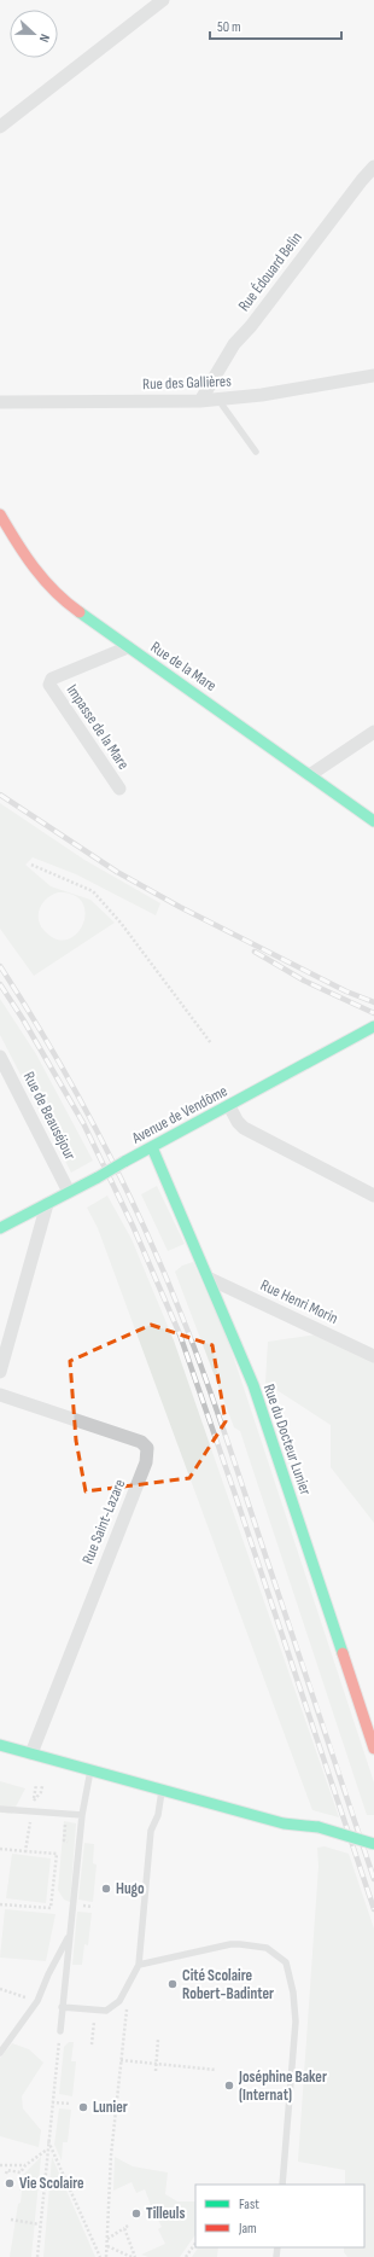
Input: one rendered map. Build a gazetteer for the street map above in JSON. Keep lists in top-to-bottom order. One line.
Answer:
{"streets":{"street":["Rue Édouard Belin","Rue des Gallières","Rue de la Mare","Impasse de la Mare","Avenue de Vendôme","Rue de Beauséjour","Rue Henri Morin","Rue du Docteur Lunier","Rue Saint-Lazare"]},"crossings":[["Rue Édouard Belin","Rue des Gallières"],["Rue de la Mare","Impasse de la Mare"],["Avenue de Vendôme","Rue de Beauséjour"],["Avenue de Vendôme","Rue du Docteur Lunier"],["Rue Henri Morin","Rue du Docteur Lunier"]],"places":["Hugo","Cité Scolaire Robert-Badinter","Joséphine Baker (Internat)","Lunier","Vie Scolaire","Tilleuls"],"legend":["Fast","Jam"],"scale_bar":"50 m","north":"right"}
